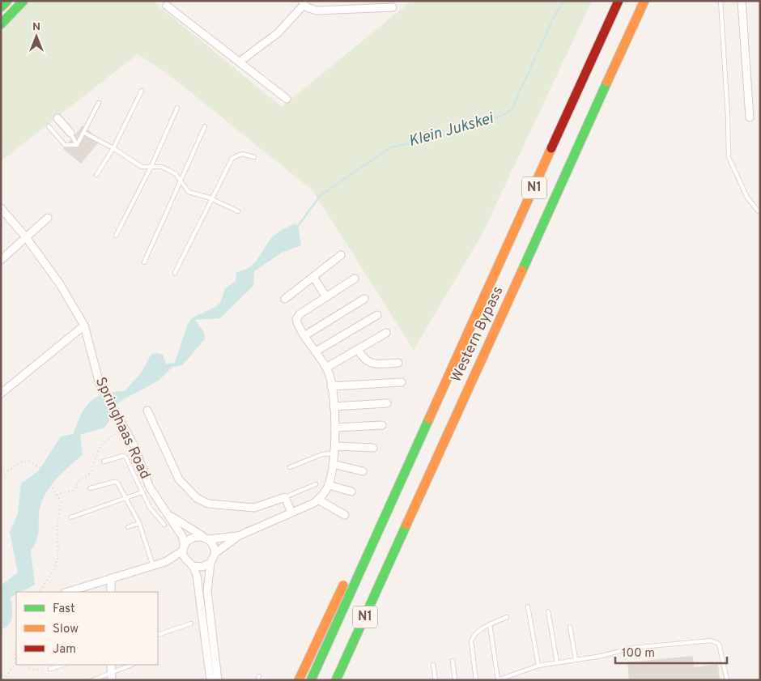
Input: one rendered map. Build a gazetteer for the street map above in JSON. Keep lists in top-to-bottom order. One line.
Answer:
{"streets":{"main road":["N1","Western Bypass"],"street":["Springhaas Road"]},"water":["Klein Jukskei"],"legend":["Fast","Slow","Jam"],"scale_bar":"100 m","north":"top"}
